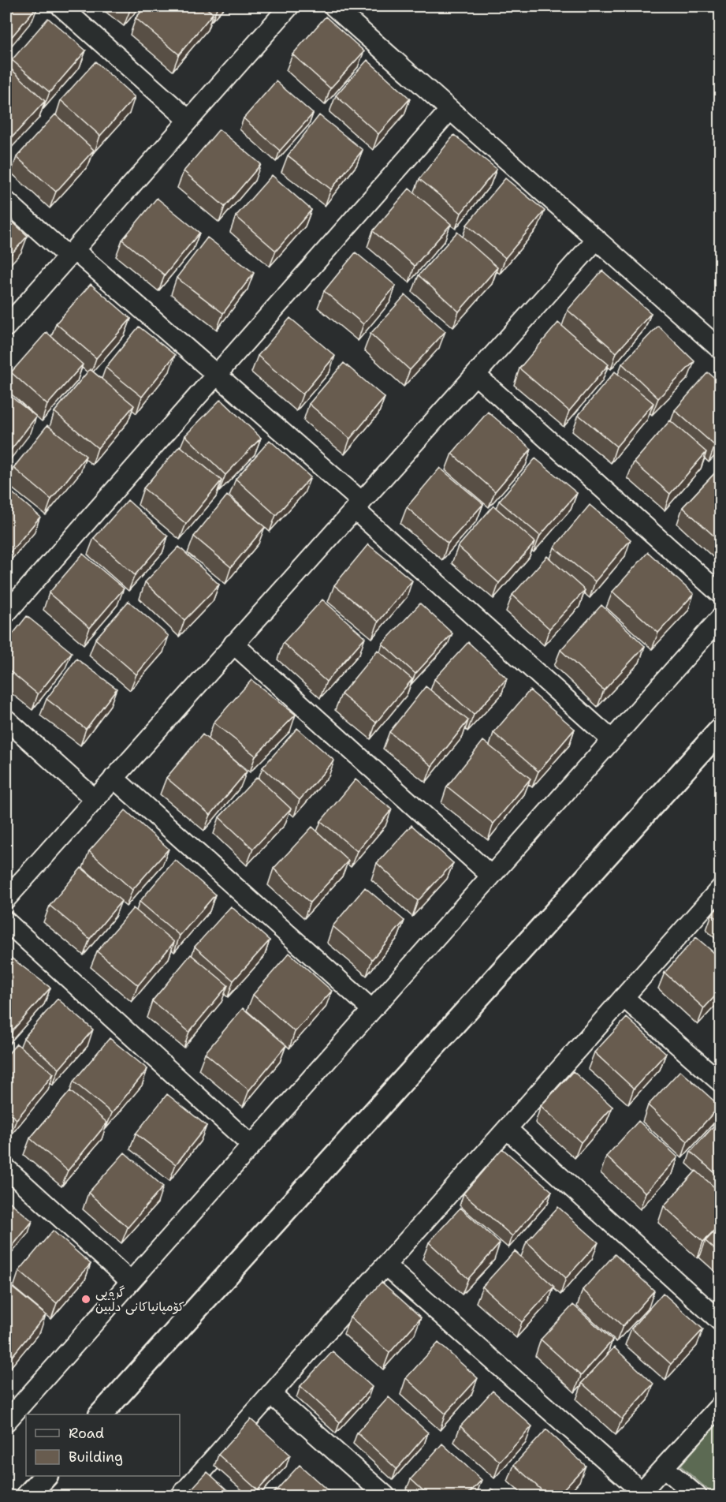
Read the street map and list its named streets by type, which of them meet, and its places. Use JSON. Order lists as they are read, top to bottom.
{
  "places": ["گروپی کۆمپانیاکانی دڵبین"],
  "legend": ["Road", "Building"]
}
